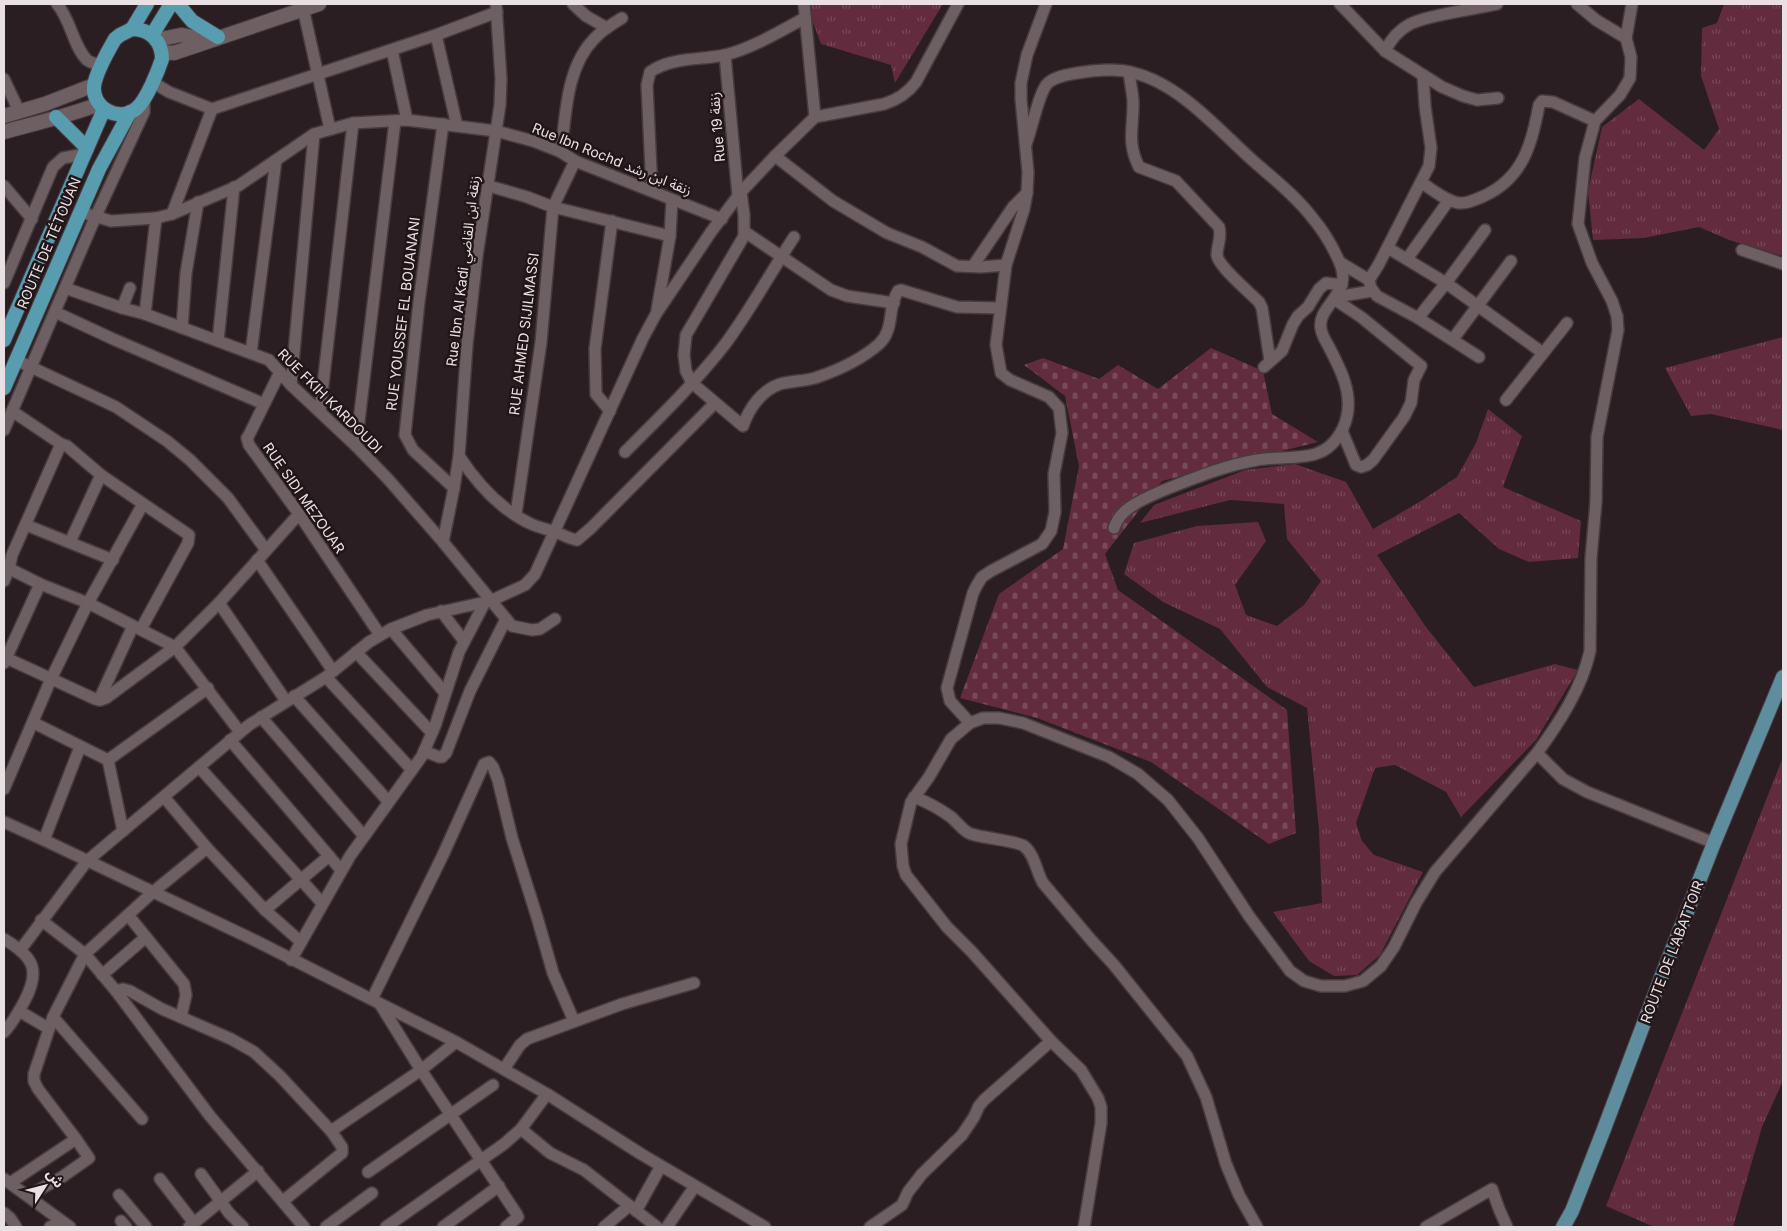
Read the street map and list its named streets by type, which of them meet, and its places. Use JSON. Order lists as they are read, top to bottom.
{
  "streets": {
    "highway": ["ROUTE DE TÉTOUAN"],
    "main road": ["ROUTE DE L’ABATTOIR"],
    "street": [
      "Rue 19 زنقة",
      "Rue Ibn Rochd زنقة ابن رشد",
      "Rue Ibn Al Kadi زنقة ابن القاضي",
      "RUE YOUSSEF EL BOUANANI",
      "RUE AHMED SIJILMASSI",
      "RUE FKIH KARDOUDI",
      "RUE SIDI MEZOUAR"
    ]
  },
  "crossings": [
    ["Rue Ibn Rochd زنقة ابن رشد", "ROUTE DE TÉTOUAN"],
    ["Rue Ibn Rochd زنقة ابن رشد", "Rue Ibn Al Kadi زنقة ابن القاضي"],
    ["Rue Ibn Rochd زنقة ابن رشد", "RUE YOUSSEF EL BOUANANI"],
    ["Rue Ibn Rochd زنقة ابن رشد", "RUE AHMED SIJILMASSI"],
    ["Rue Ibn Al Kadi زنقة ابن القاضي", "RUE YOUSSEF EL BOUANANI"],
    ["Rue Ibn Al Kadi زنقة ابن القاضي", "RUE FKIH KARDOUDI"],
    ["RUE FKIH KARDOUDI", "RUE SIDI MEZOUAR"]
  ],
  "north": "top right"
}
